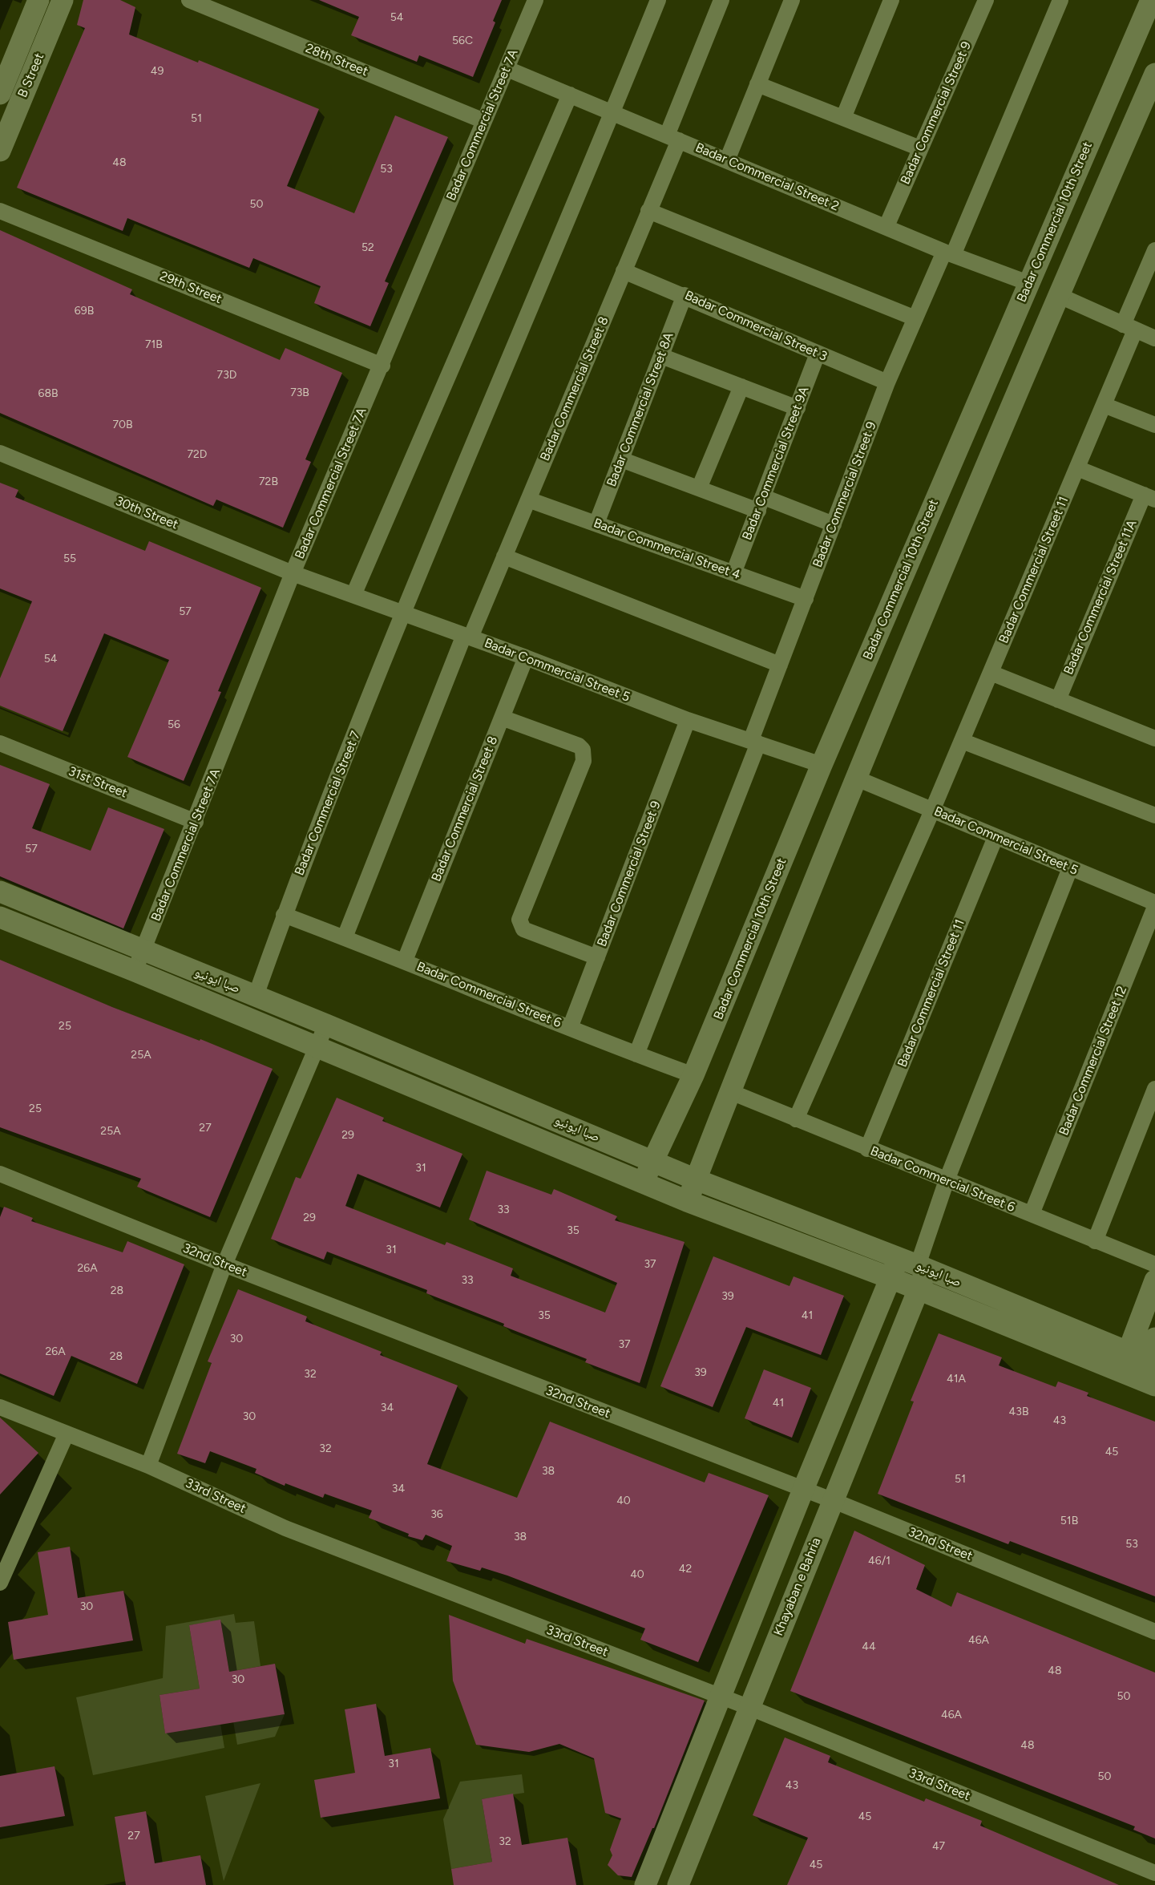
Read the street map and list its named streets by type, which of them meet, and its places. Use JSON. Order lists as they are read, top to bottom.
{
  "streets": {
    "main road": [
      "B Street",
      "Badar Commercial 10th Street",
      "صبا ایونیو",
      "Khayaban e Bahria"
    ],
    "street": [
      "28th Street",
      "Badar Commercial Street 9",
      "Badar Commercial Street 7A",
      "Badar Commercial Street 2",
      "29th Street",
      "Badar Commercial Street 3",
      "Badar Commercial Street 8",
      "Badar Commercial Street 8A",
      "Badar Commercial Street 9A",
      "30th Street",
      "Badar Commercial Street 4",
      "Badar Commercial Street 11",
      "Badar Commercial Street 11A",
      "Badar Commercial Street 5",
      "31st Street",
      "Badar Commercial Street 7",
      "Badar Commercial Street 6",
      "Badar Commercial Street 12",
      "32nd Street",
      "33rd Street"
    ]
  },
  "crossings": [
    ["28th Street", "Badar Commercial Street 7A"],
    ["Badar Commercial Street 9", "Badar Commercial Street 2"],
    ["Badar Commercial Street 9", "Badar Commercial Street 3"],
    ["Badar Commercial Street 9", "Badar Commercial Street 4"],
    ["Badar Commercial Street 9", "Badar Commercial Street 5"],
    ["Badar Commercial Street 9", "Badar Commercial Street 6"],
    ["Badar Commercial Street 7A", "Badar Commercial Street 2"],
    ["Badar Commercial Street 7A", "29th Street"],
    ["Badar Commercial Street 7A", "30th Street"],
    ["Badar Commercial Street 7A", "Badar Commercial Street 5"],
    ["Badar Commercial Street 7A", "31st Street"],
    ["Badar Commercial Street 7A", "صبا ایونیو"],
    ["Badar Commercial Street 2", "Badar Commercial 10th Street"],
    ["Badar Commercial Street 2", "Badar Commercial Street 8"],
    ["Badar Commercial Street 2", "Badar Commercial Street 7"],
    ["Badar Commercial 10th Street", "Badar Commercial Street 5"],
    ["Badar Commercial 10th Street", "صبا ایونیو"],
    ["Badar Commercial 10th Street", "Badar Commercial Street 6"],
    ["Badar Commercial Street 3", "Badar Commercial Street 8"],
    ["Badar Commercial Street 3", "Badar Commercial Street 8A"],
    ["Badar Commercial Street 3", "Badar Commercial Street 9A"],
    ["Badar Commercial Street 8", "Badar Commercial Street 4"],
    ["Badar Commercial Street 8", "Badar Commercial Street 5"],
    ["Badar Commercial Street 8", "Badar Commercial Street 6"],
    ["Badar Commercial Street 8A", "Badar Commercial Street 4"],
    ["Badar Commercial Street 9A", "Badar Commercial Street 4"],
    ["30th Street", "Badar Commercial Street 5"],
    ["Badar Commercial Street 11", "Badar Commercial Street 5"],
    ["Badar Commercial Street 11", "Badar Commercial Street 6"],
    ["Badar Commercial Street 5", "Badar Commercial Street 7"],
    ["Badar Commercial Street 5", "Badar Commercial Street 12"],
    ["Badar Commercial Street 7", "صبا ایونیو"],
    ["Badar Commercial Street 7", "Badar Commercial Street 6"],
    ["صبا ایونیو", "Khayaban e Bahria"],
    ["Badar Commercial Street 6", "Badar Commercial Street 12"],
    ["32nd Street", "Khayaban e Bahria"],
    ["33rd Street", "Khayaban e Bahria"]
  ],
  "house_numbers": [
    "54",
    "56C",
    "49",
    "51",
    "48",
    "53",
    "50",
    "52",
    "69B",
    "71B",
    "73D",
    "73B",
    "68B",
    "70B",
    "72D",
    "72B",
    "55",
    "57",
    "54",
    "56",
    "57",
    "25",
    "25A",
    "25",
    "27",
    "25A",
    "29",
    "31",
    "33",
    "29",
    "35",
    "31",
    "37",
    "26A",
    "33",
    "28",
    "39",
    "35",
    "41",
    "30",
    "37",
    "26A",
    "28",
    "39",
    "32",
    "41A",
    "41",
    "34",
    "43B",
    "30",
    "43",
    "32",
    "45",
    "38",
    "51",
    "34",
    "40",
    "36",
    "51B",
    "38",
    "53",
    "46/1",
    "42",
    "40",
    "30",
    "46A",
    "44",
    "48",
    "30",
    "50",
    "46A",
    "48",
    "31",
    "50",
    "43",
    "45",
    "27",
    "32",
    "47",
    "45"
  ]
}
